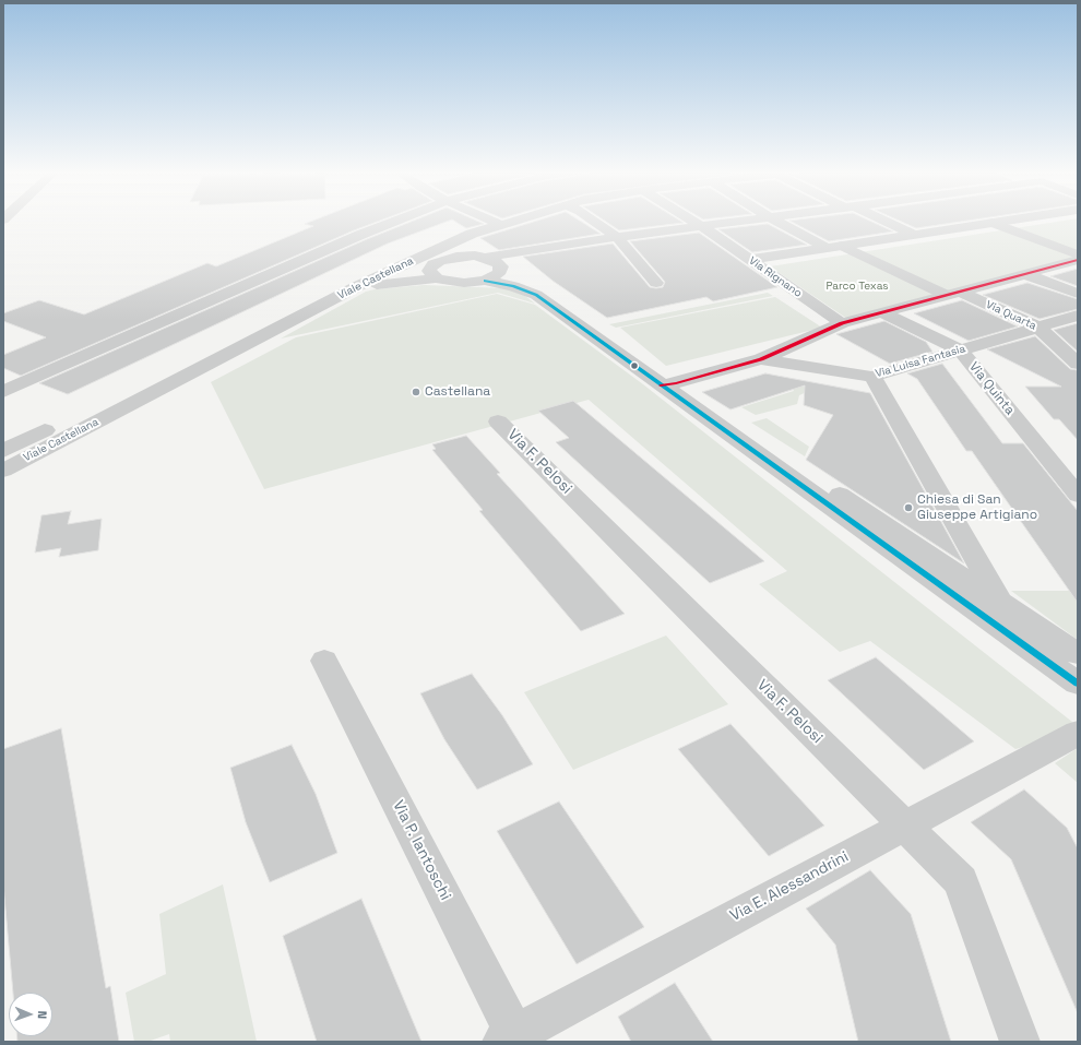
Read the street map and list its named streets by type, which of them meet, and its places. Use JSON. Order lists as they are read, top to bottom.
{
  "streets": {
    "street": [
      "Via Rignano",
      "Viale Castellana",
      "Via Quarta",
      "Via Luisa Fantasia",
      "Via Quinta",
      "Via F. Pelosi",
      "Via P. Iantoschi",
      "Via E. Alessandrini"
    ]
  },
  "crossings": [
    ["Via Quarta", "Via Luisa Fantasia"],
    ["Via Luisa Fantasia", "Via Quinta"],
    ["Via F. Pelosi", "Via E. Alessandrini"],
    ["Via P. Iantoschi", "Via E. Alessandrini"]
  ],
  "parks": ["Parco Texas"],
  "places": ["Castellana", "Chiesa di San Giuseppe Artigiano"],
  "north": "right"
}
